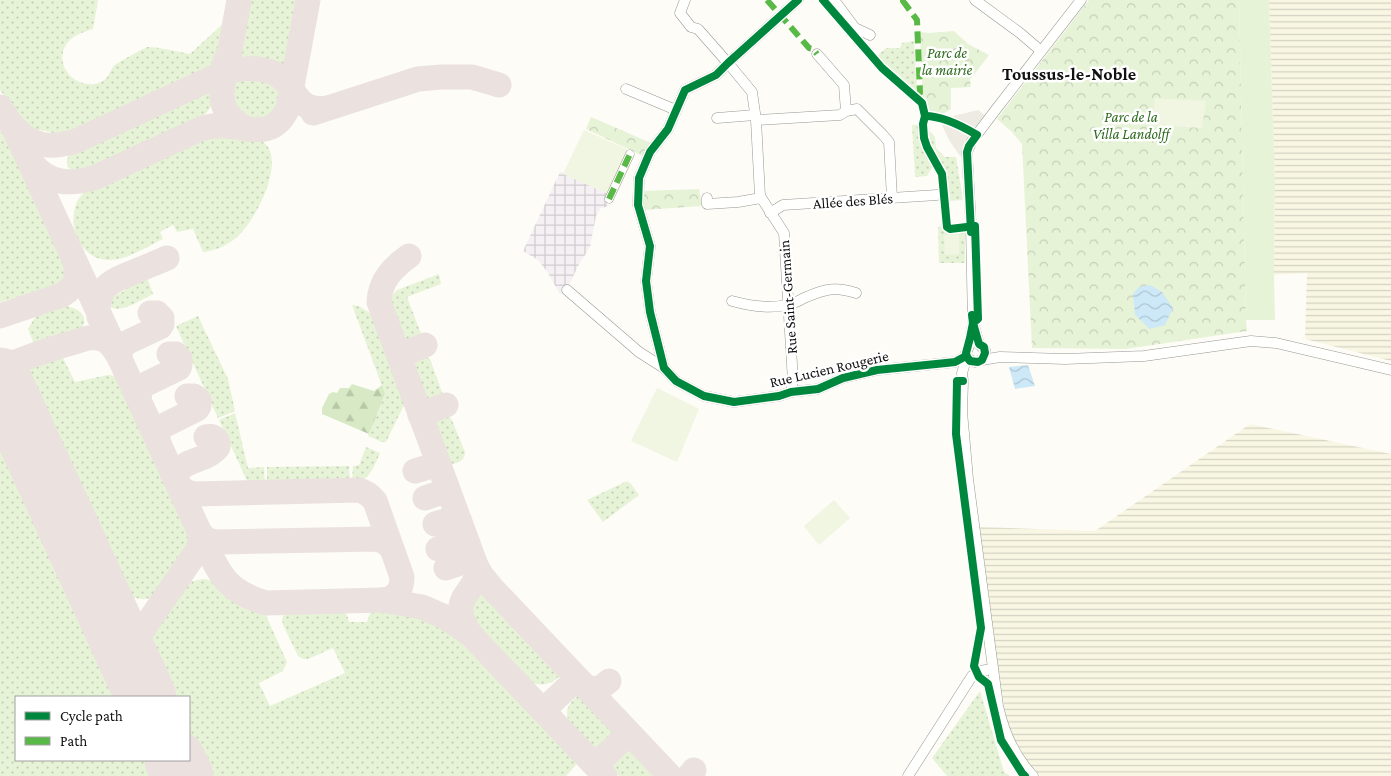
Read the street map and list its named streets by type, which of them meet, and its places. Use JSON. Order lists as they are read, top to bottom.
{
  "streets": {
    "street": ["Allée des Blés", "Rue Saint-Germain", "Rue Lucien Rougerie"]
  },
  "crossings": [
    ["Allée des Blés", "Rue Saint-Germain"],
    ["Rue Saint-Germain", "Rue Lucien Rougerie"]
  ],
  "districts": ["Toussus-le-Noble"],
  "parks": ["Parc de la mairie", "Parc de la Villa Landolff"],
  "legend": ["Cycle path", "Path"]
}
